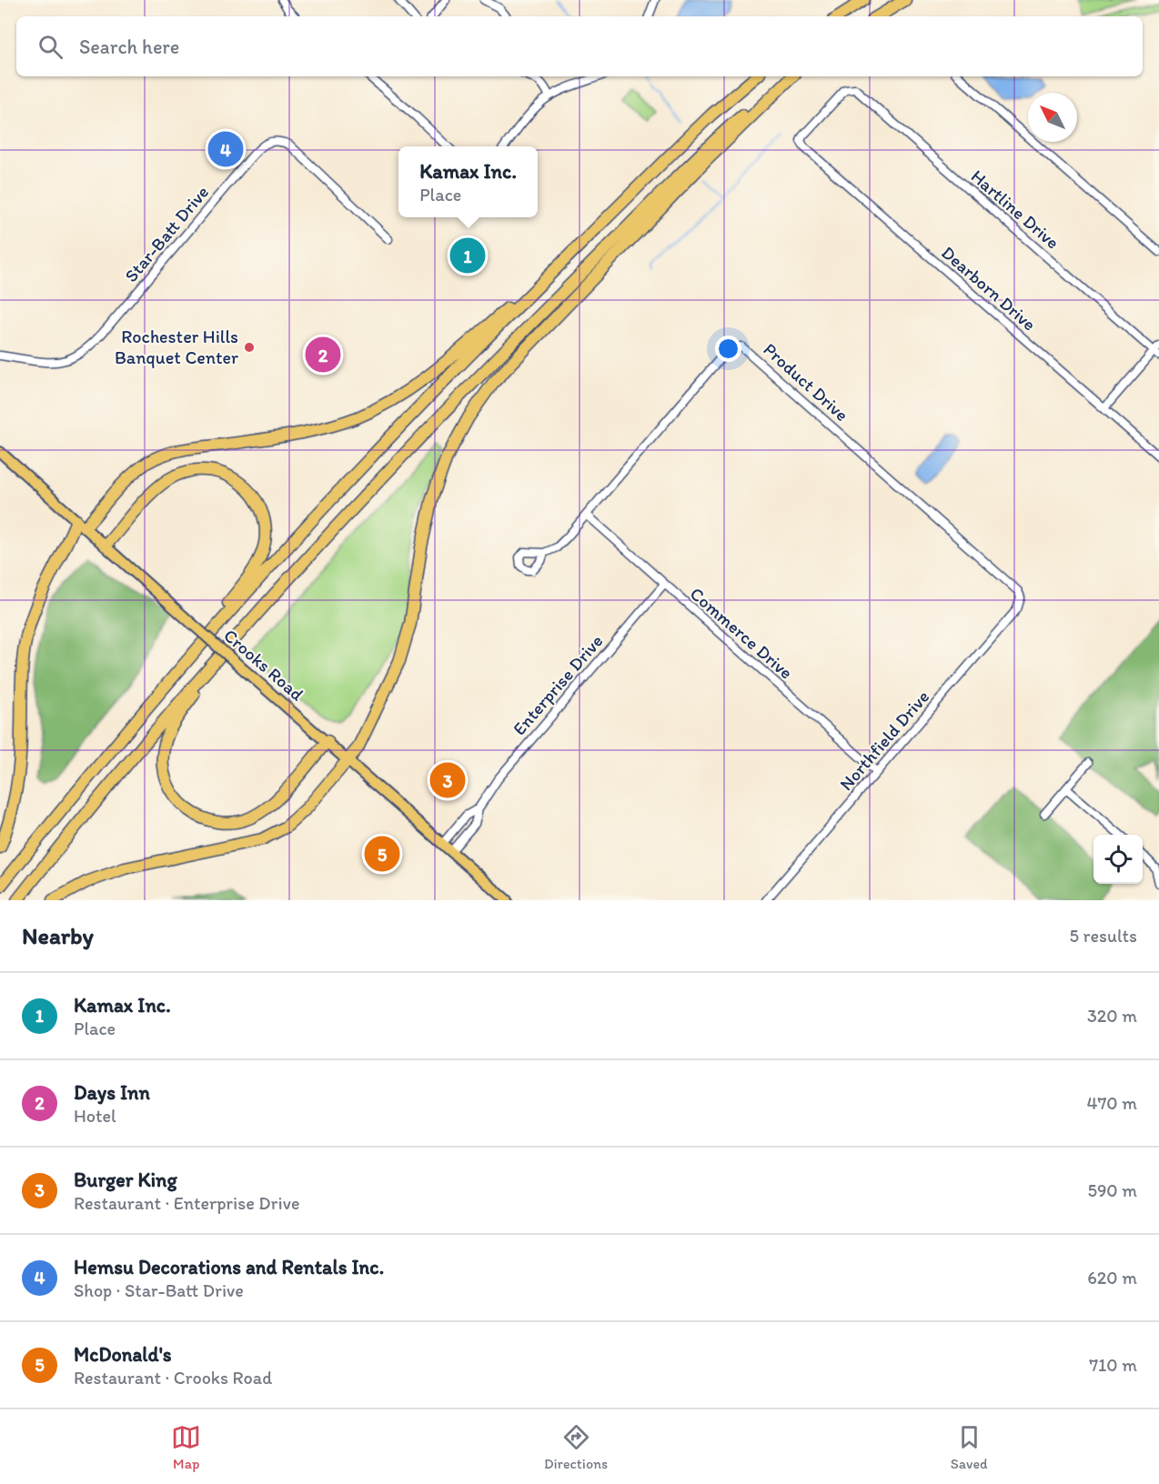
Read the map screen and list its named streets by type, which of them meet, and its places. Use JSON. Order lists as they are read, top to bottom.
{
  "streets": {
    "main road": ["Crooks Road"],
    "street": [
      "Hartline Drive",
      "Star-Batt Drive",
      "Dearborn Drive",
      "Product Drive",
      "Commerce Drive",
      "Enterprise Drive",
      "Northfield Drive"
    ]
  },
  "crossings": [
    ["Hartline Drive", "Dearborn Drive"],
    ["Product Drive", "Commerce Drive"],
    ["Product Drive", "Northfield Drive"],
    ["Commerce Drive", "Enterprise Drive"],
    ["Commerce Drive", "Northfield Drive"],
    ["Crooks Road", "Enterprise Drive"]
  ],
  "places": ["Rochester Hills Banquet Center"],
  "north": "top left",
  "page": {
    "search": "Search here",
    "pins": [
      "4",
      "1",
      "2",
      "3",
      "5"
    ],
    "popup": ["Kamax Inc.", "Place"],
    "heading": ["Nearby", "5 results"],
    "list": [
      {
        "mark": "1",
        "name": "Kamax Inc.",
        "note": "Place",
        "value": "320 m"
      },
      {
        "mark": "2",
        "name": "Days Inn",
        "note": "Hotel",
        "value": "470 m"
      },
      {
        "mark": "3",
        "name": "Burger King",
        "note": "Restaurant · Enterprise Drive",
        "value": "590 m"
      },
      {
        "mark": "4",
        "name": "Hemsu Decorations and Rentals Inc.",
        "note": "Shop · Star-Batt Drive",
        "value": "620 m"
      },
      {
        "mark": "5",
        "name": "McDonald's",
        "note": "Restaurant · Crooks Road",
        "value": "710 m"
      }
    ],
    "nav": ["Map", "Directions", "Saved"]
  }
}
